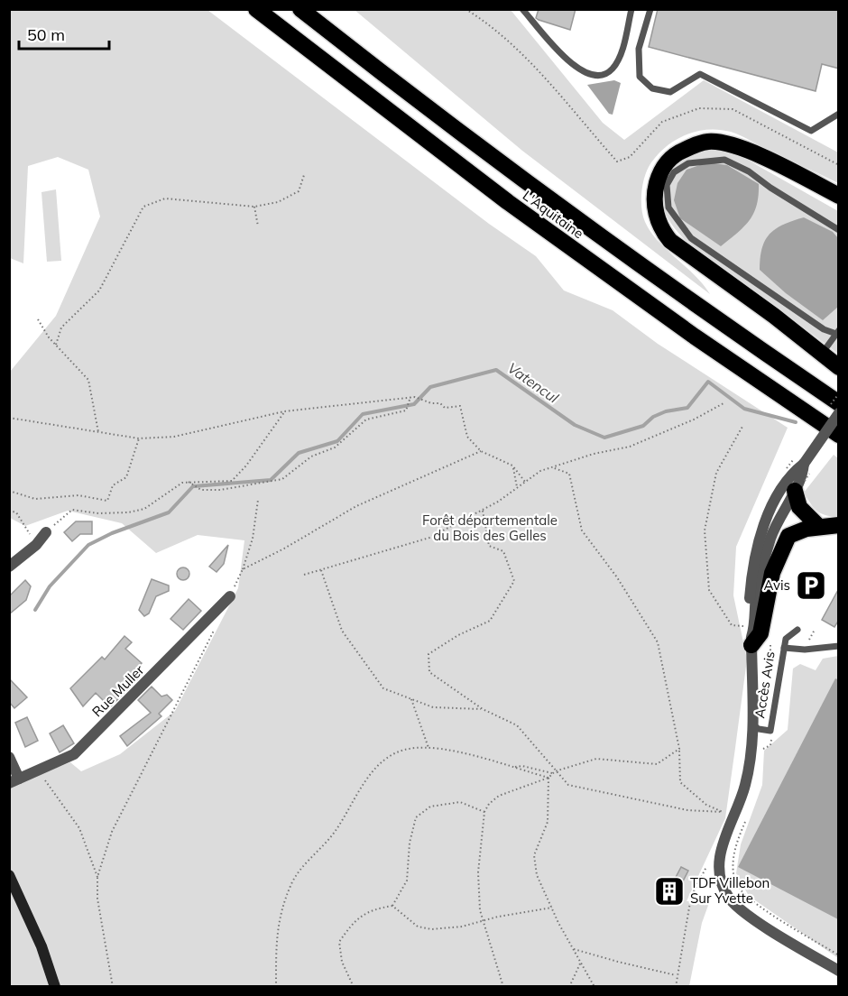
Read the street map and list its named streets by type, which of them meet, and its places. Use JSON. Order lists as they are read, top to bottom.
{
  "streets": {
    "highway": ["L'Aquitaine"],
    "street": ["Rue Muller"],
    "lane": ["Accès Avis"]
  },
  "water": ["Vatencul"],
  "parks": ["Forêt départementale du Bois des Gelles"],
  "places": {
    "parking": ["Avis"],
    "building": ["TDF Villebon Sur Yvette"]
  },
  "scale_bar": "50 m"
}
